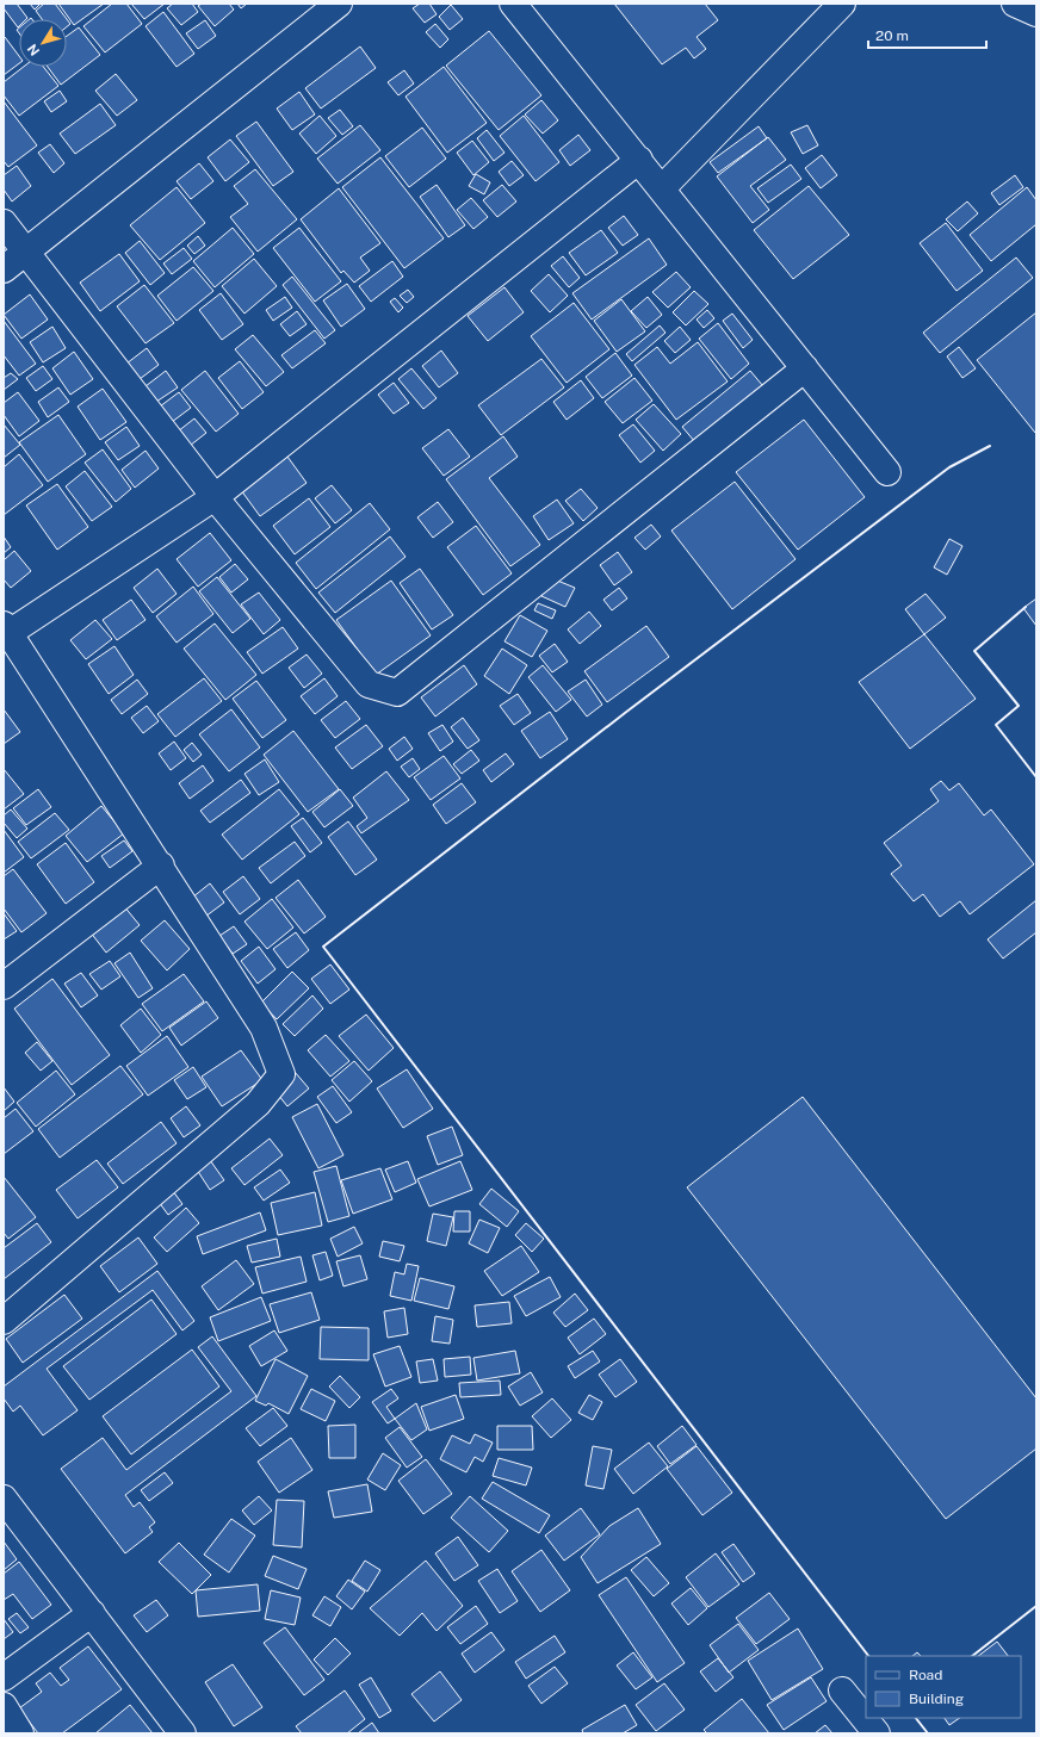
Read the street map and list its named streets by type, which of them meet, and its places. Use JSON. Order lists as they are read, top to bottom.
{
  "legend": ["Road", "Building"],
  "scale_bar": "20 m",
  "north": "bottom left"
}
